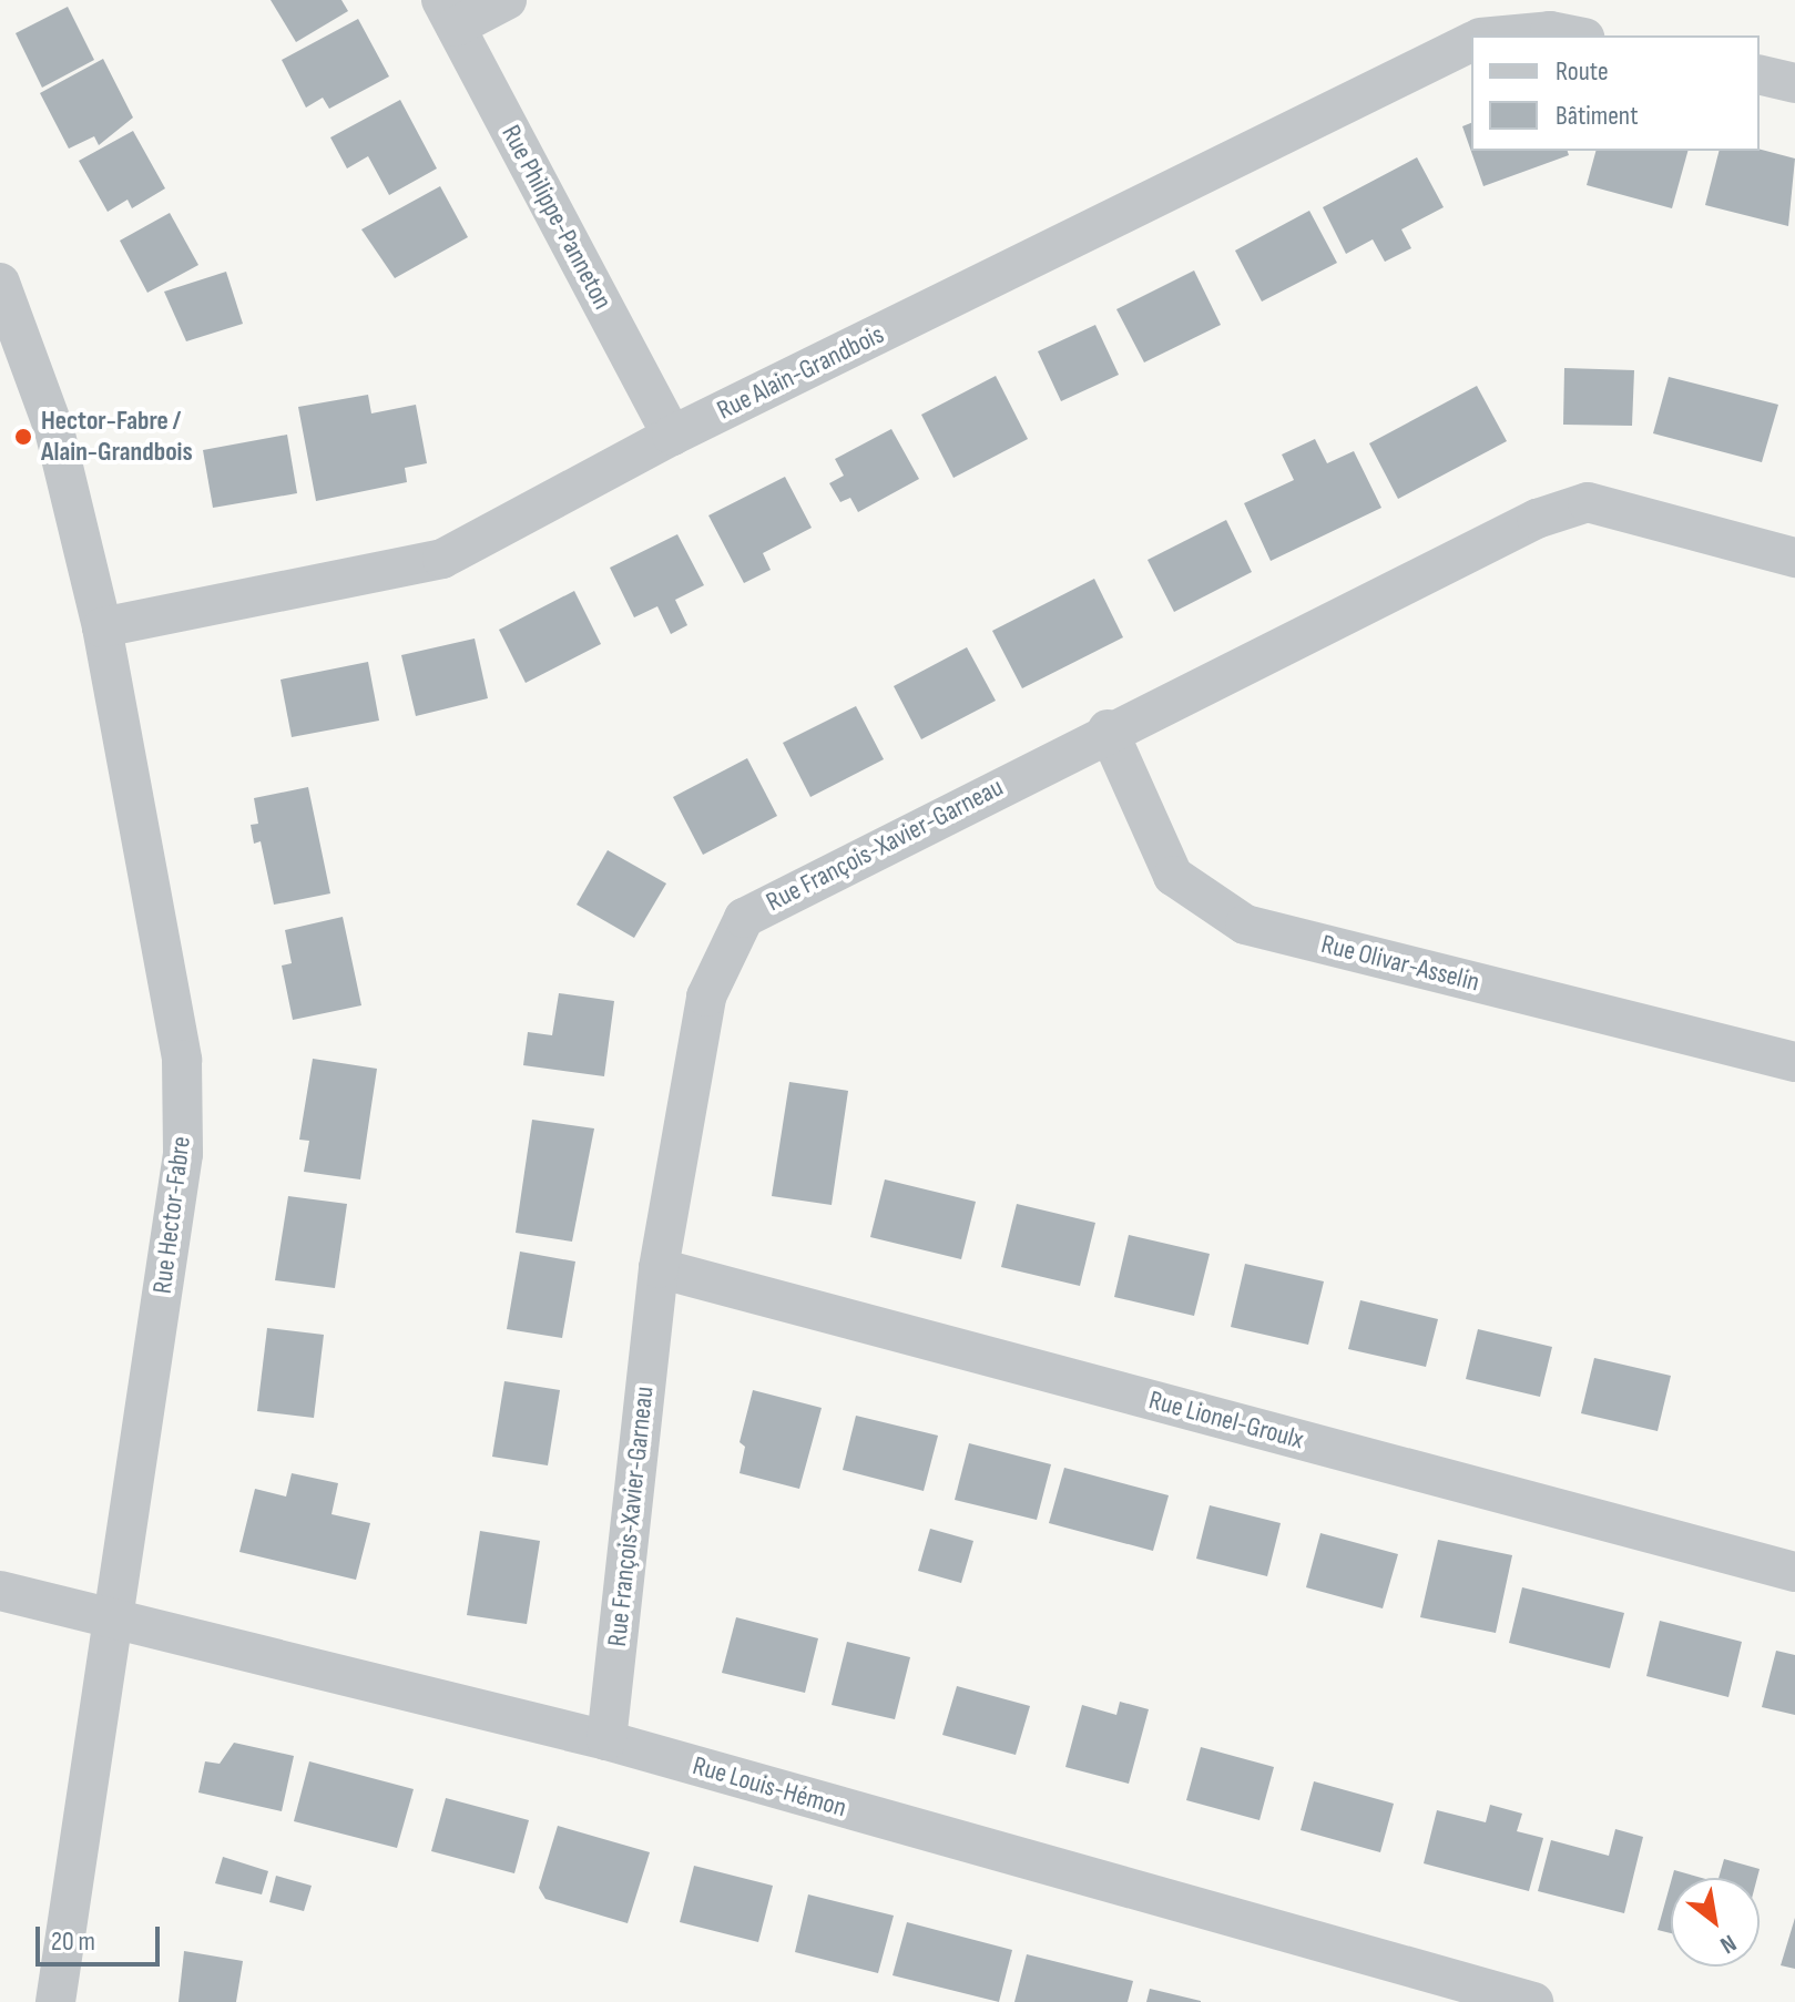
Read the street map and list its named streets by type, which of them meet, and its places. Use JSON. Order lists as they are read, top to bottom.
{
  "streets": {
    "street": [
      "Rue Philippe-Panneton",
      "Rue Alain-Grandbois",
      "Rue François-Xavier-Garneau",
      "Rue Olivar-Asselin",
      "Rue Hector-Fabre",
      "Rue Lionel-Groulx",
      "Rue Louis-Hémon"
    ]
  },
  "crossings": [
    ["Rue Philippe-Panneton", "Rue Alain-Grandbois"],
    ["Rue Alain-Grandbois", "Rue Hector-Fabre"],
    ["Rue François-Xavier-Garneau", "Rue Olivar-Asselin"],
    ["Rue François-Xavier-Garneau", "Rue Lionel-Groulx"],
    ["Rue François-Xavier-Garneau", "Rue Louis-Hémon"],
    ["Rue Hector-Fabre", "Rue Louis-Hémon"]
  ],
  "places": ["Hector-Fabre / Alain-Grandbois"],
  "legend": ["Route", "Bâtiment"],
  "scale_bar": "20 m",
  "north": "bottom right"
}
